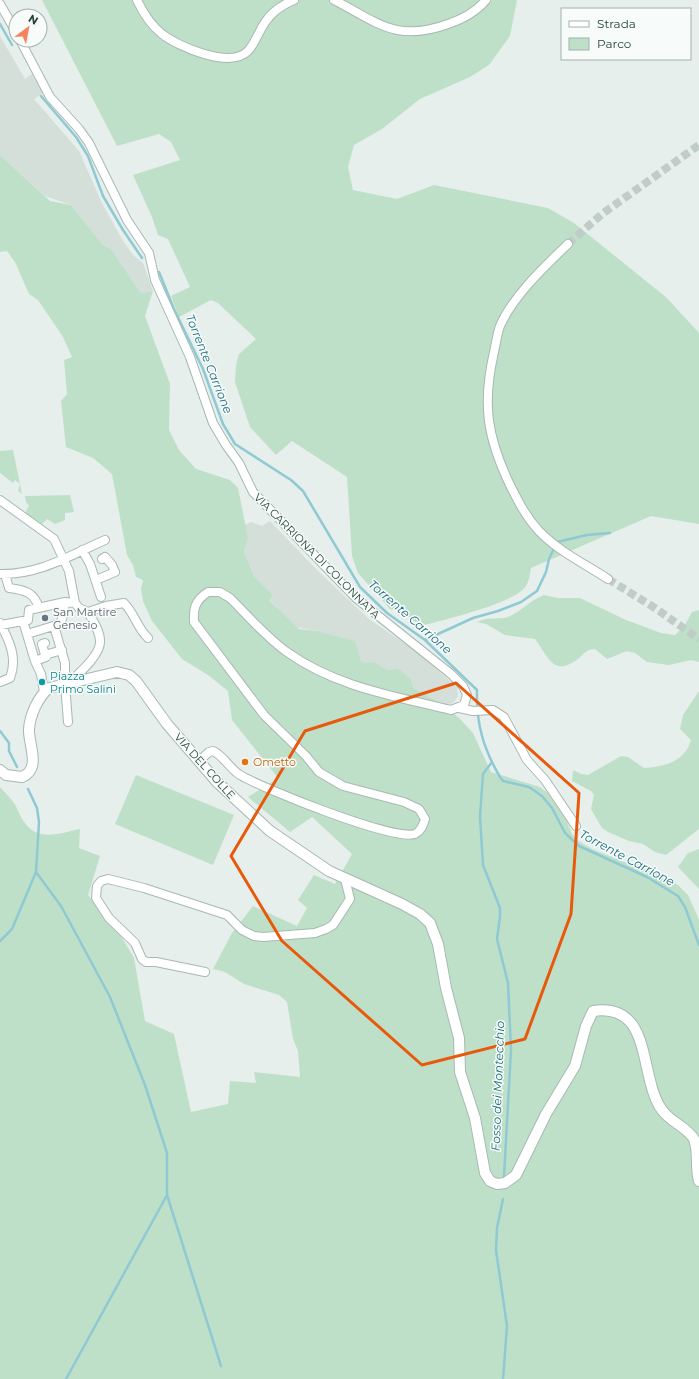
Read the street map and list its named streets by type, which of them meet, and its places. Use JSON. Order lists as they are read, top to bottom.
{
  "streets": {
    "street": ["VIA CARRIONA DI COLONNATA", "VIA DEL COLLE"]
  },
  "water": ["Torrente Carrione", "Fosso dei Montecchio"],
  "places": ["San Martire Genesio", "Piazza Primo Salini", "Ometto"],
  "legend": ["Strada", "Parco"],
  "north": "top right"
}
